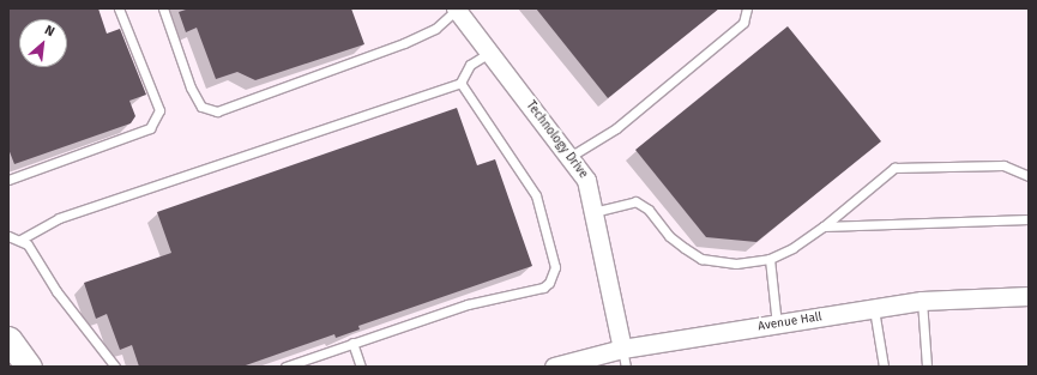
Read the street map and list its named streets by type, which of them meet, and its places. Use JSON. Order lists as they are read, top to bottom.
{
  "streets": {
    "street": ["Technology Drive", "Avenue Hall"]
  },
  "crossings": [
    ["Technology Drive", "Avenue Hall"]
  ],
  "north": "top right"
}
